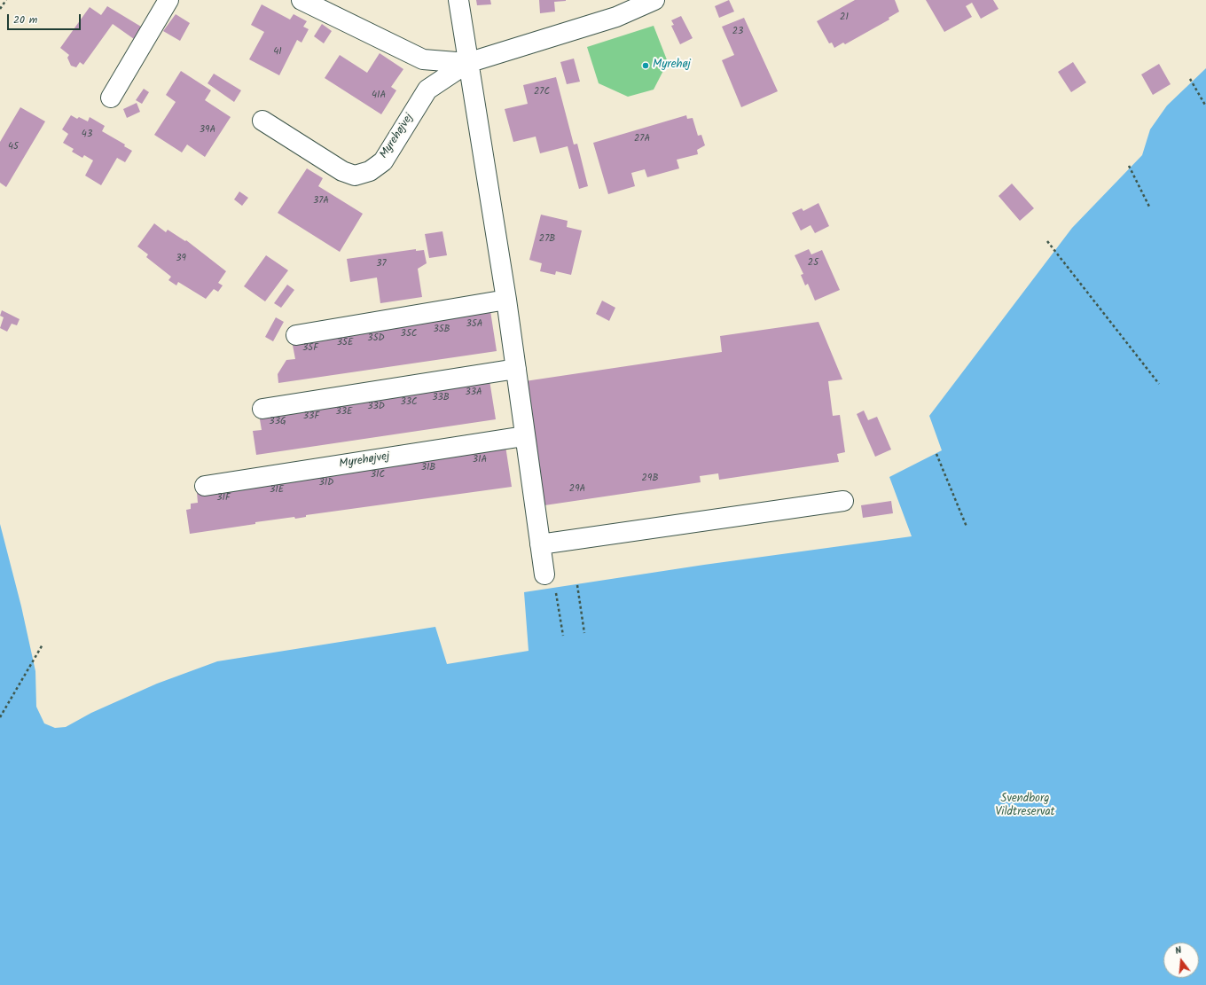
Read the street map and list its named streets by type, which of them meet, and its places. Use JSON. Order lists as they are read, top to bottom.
{
  "streets": {
    "street": ["Myrehøjvej"]
  },
  "parks": ["Svendborg Vildtreservat"],
  "places": ["Myrehøj"],
  "house_numbers": [
    "21",
    "23",
    "41",
    "27C",
    "41A",
    "39A",
    "43",
    "27A",
    "45",
    "37A",
    "27B",
    "39",
    "25",
    "37",
    "35A",
    "35B",
    "35C",
    "35D",
    "35E",
    "35F",
    "33A",
    "33B",
    "33C",
    "33D",
    "33E",
    "33F",
    "33G",
    "31A",
    "31B",
    "31C",
    "29B",
    "31D",
    "29A",
    "31E",
    "31F"
  ],
  "scale_bar": "20 m",
  "north": "top"
}
